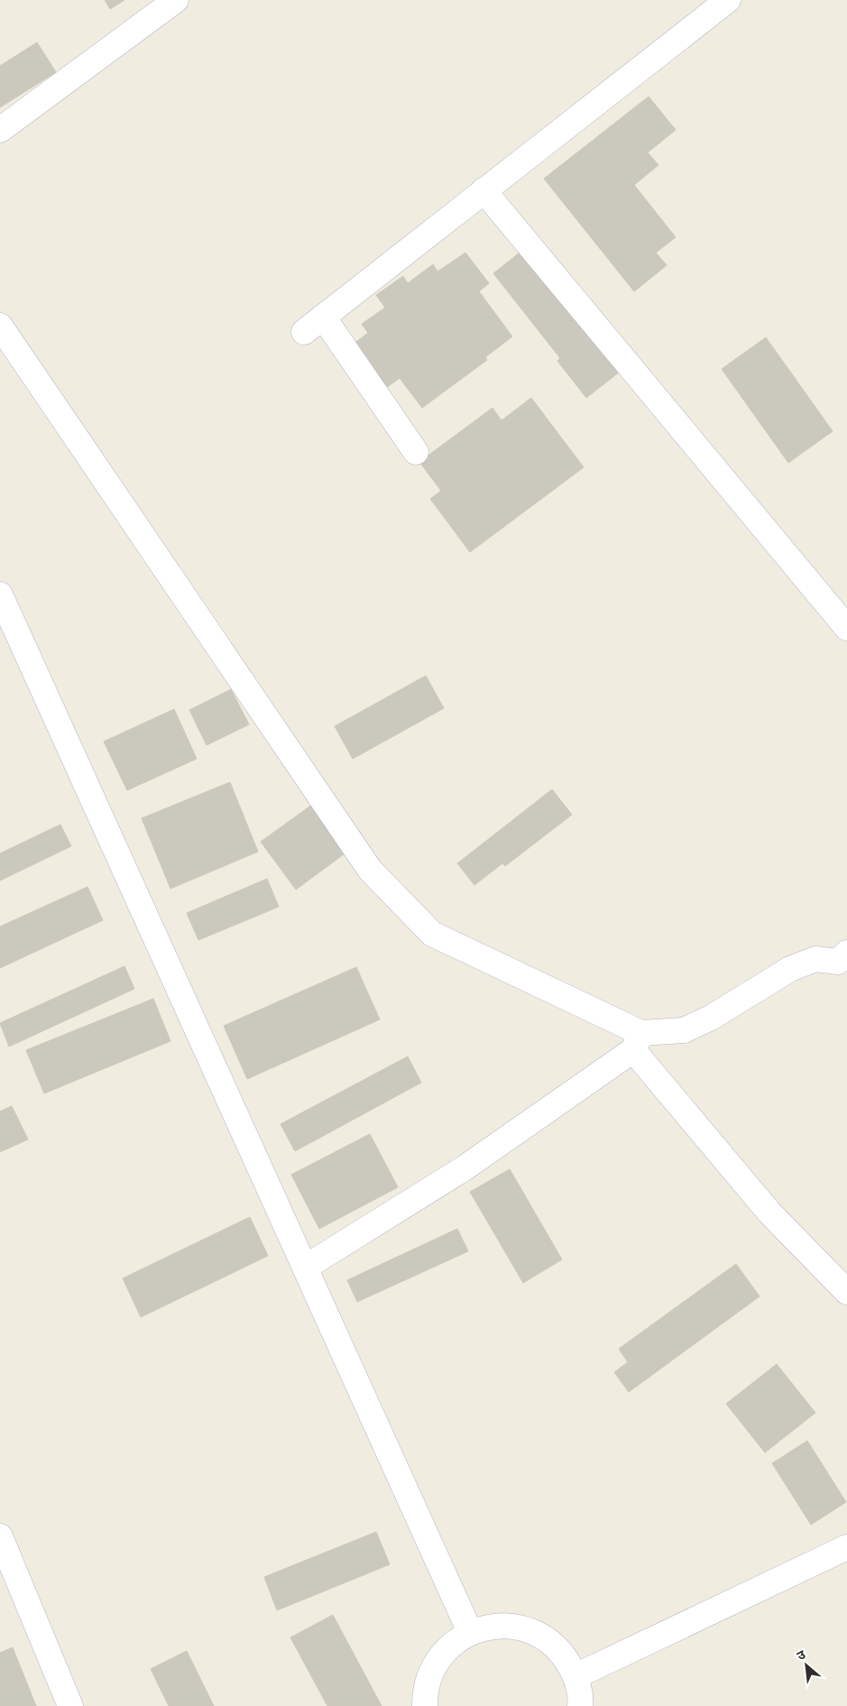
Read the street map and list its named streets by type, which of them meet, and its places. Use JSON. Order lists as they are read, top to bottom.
{
  "north": "top left"
}
